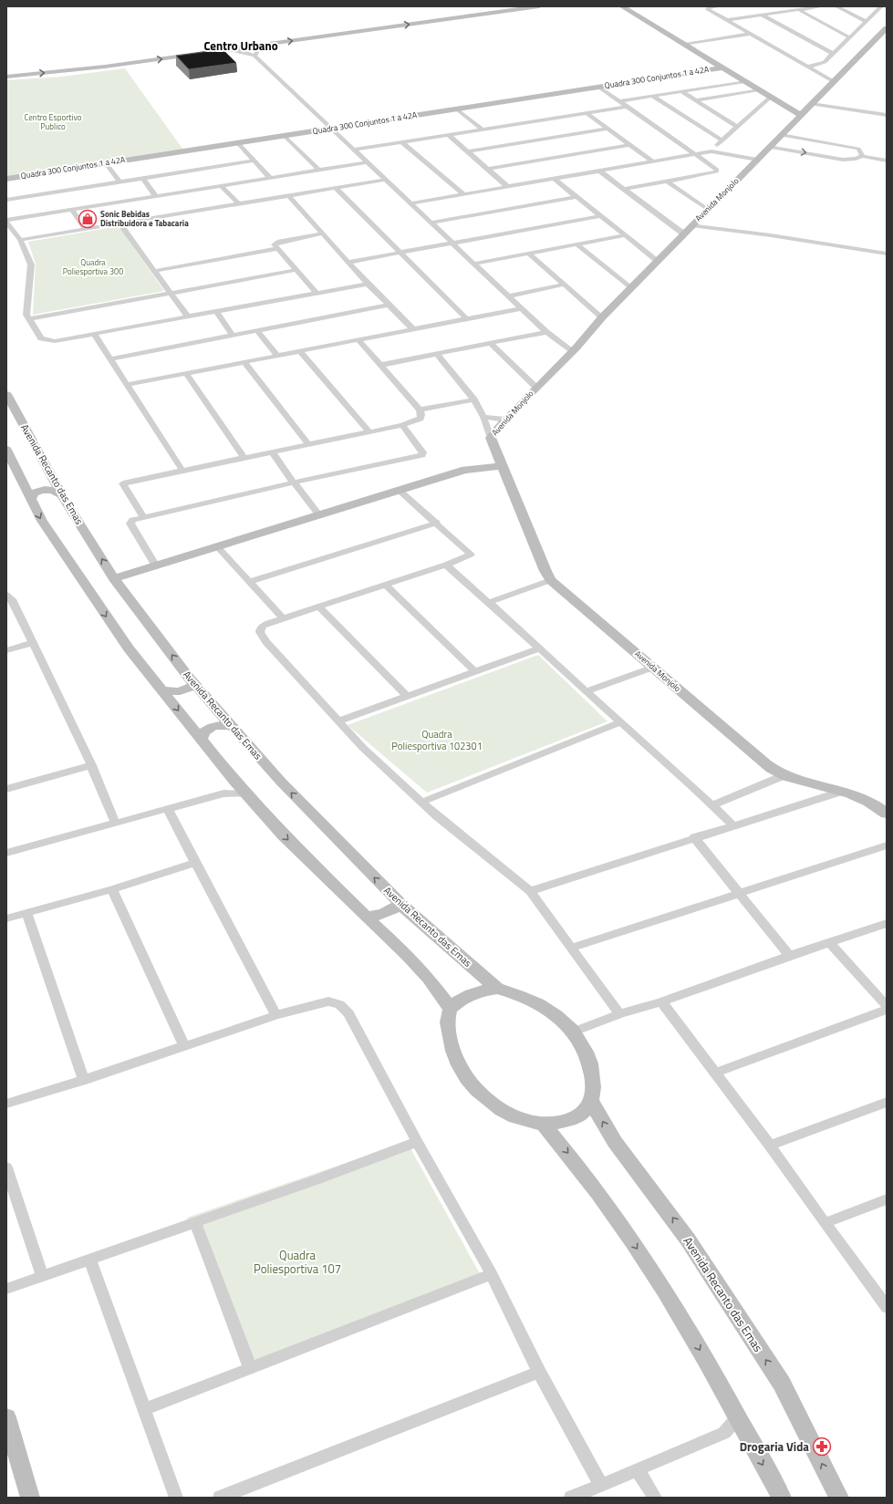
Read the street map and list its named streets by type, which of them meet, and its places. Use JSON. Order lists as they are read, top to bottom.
{
  "streets": {
    "main road": ["Quadra 300 Conjuntos 1 a 42A", "Avenida Monjolo", "Avenida Recanto das Emas"]
  },
  "districts": ["Centro Urbano"],
  "parks": [
    "Centro Esportivo Publico",
    "Quadra Poliesportiva 300",
    "Quadra Poliesportiva 102301",
    "Quadra Poliesportiva 107"
  ],
  "places": {
    "shop": ["Sonic Bebidas Distribuidora e Tabacaria"],
    "pharmacy": ["Drogaria Vida"]
  }
}
